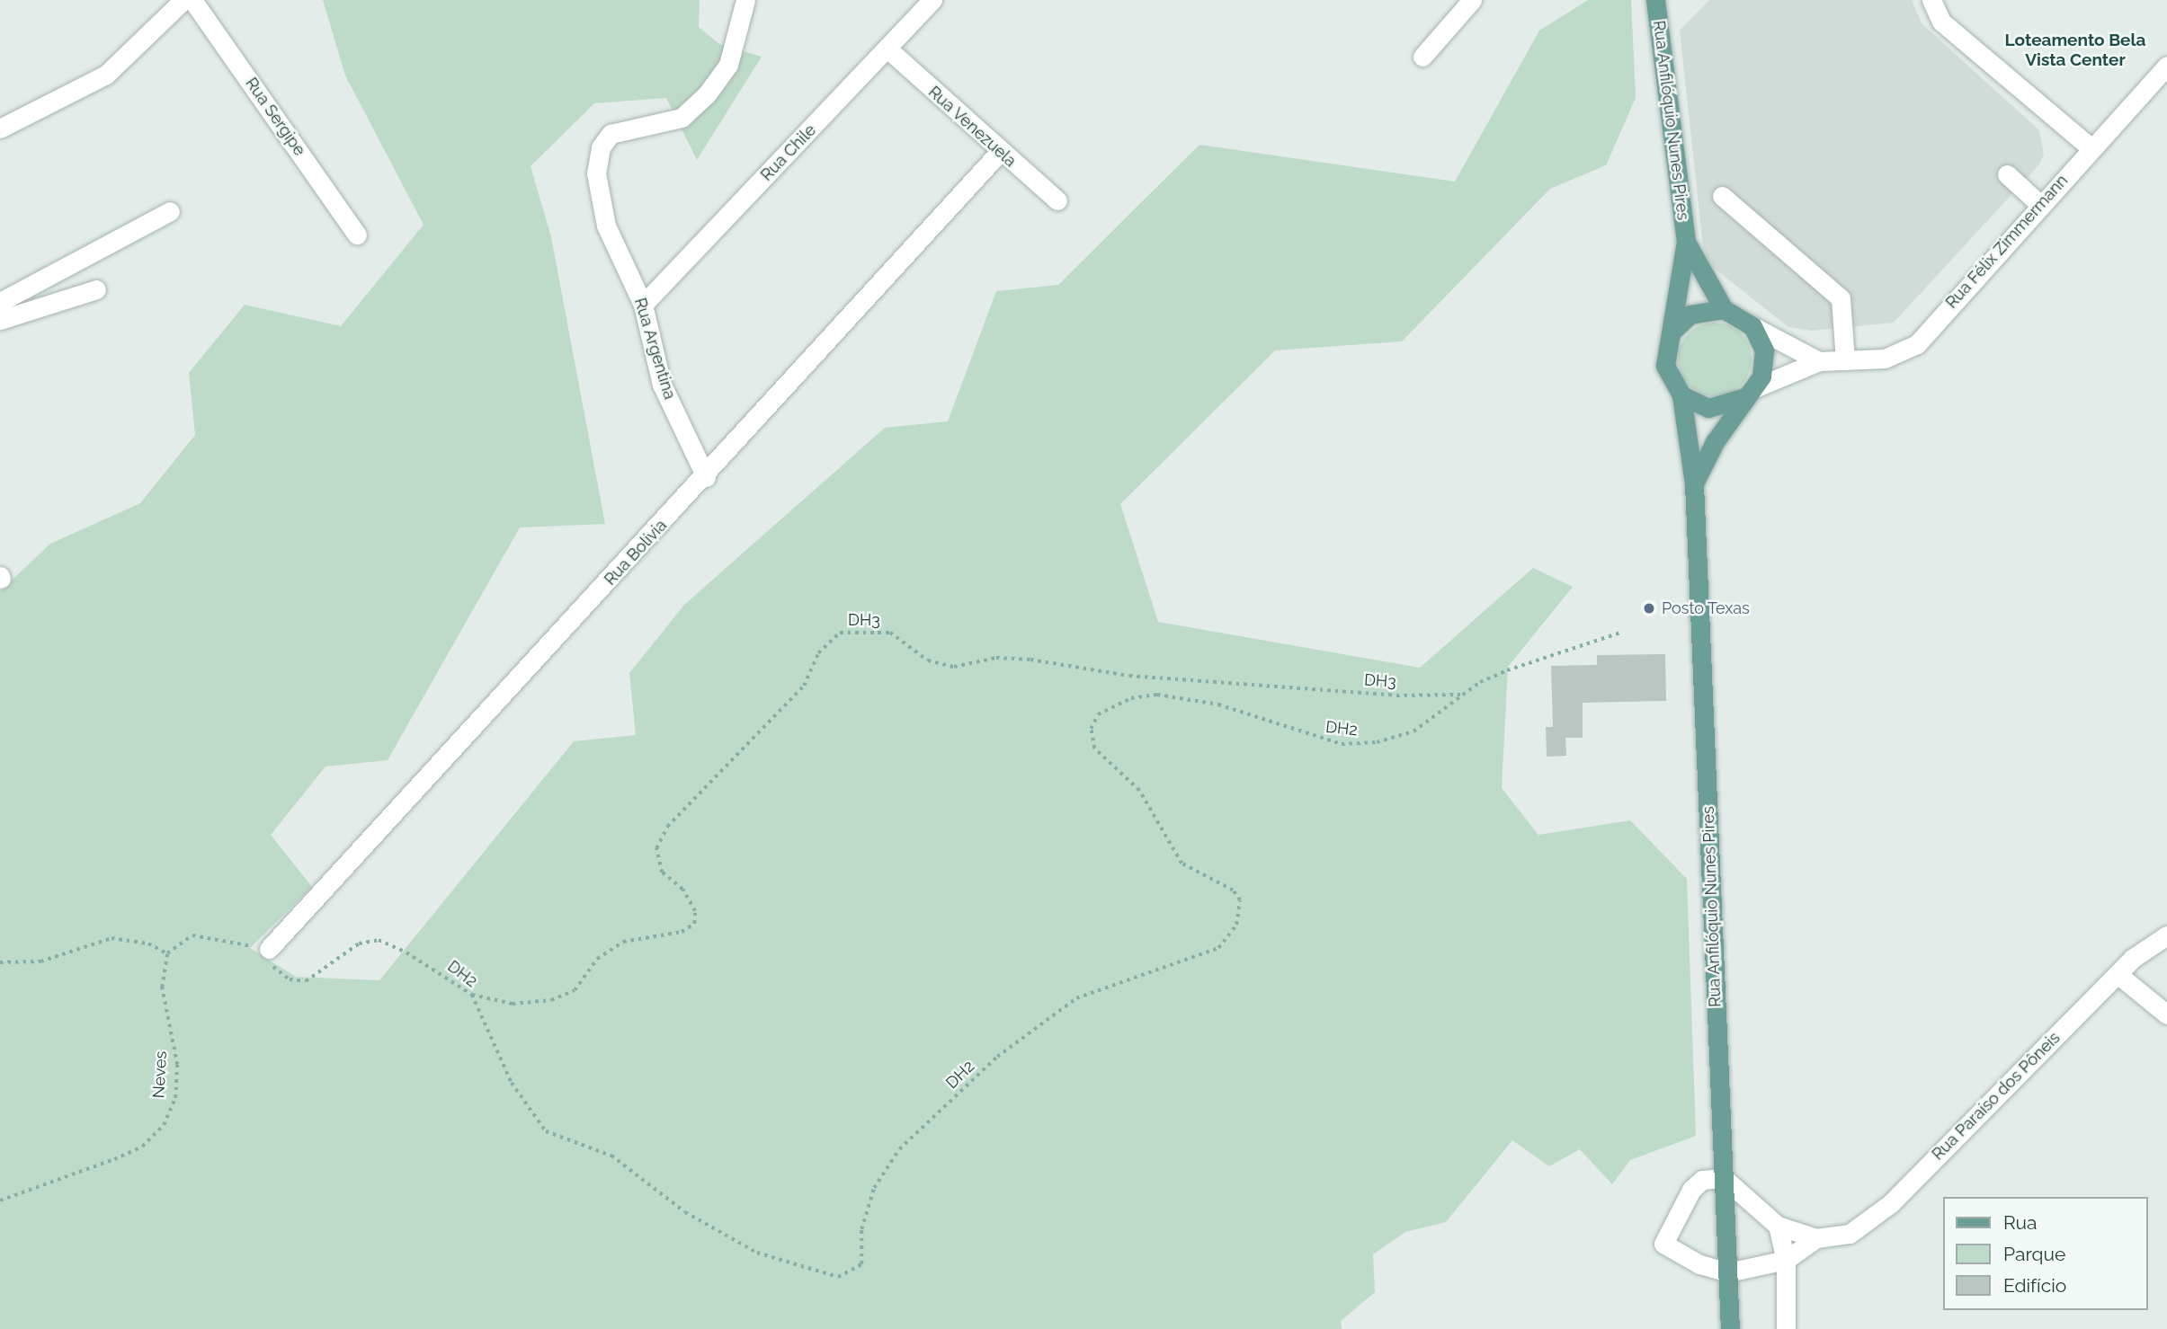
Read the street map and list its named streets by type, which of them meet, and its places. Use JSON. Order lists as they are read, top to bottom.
{
  "streets": {
    "main road": ["Rua Anfilóquio Nunes Pires"],
    "street": [
      "Rua Sergipe",
      "Rua Venezuela",
      "Rua Chile",
      "Rua Félix Zimmermann",
      "Rua Argentina",
      "Rua Bolívia",
      "Rua Paraíso dos Pôneis"
    ],
    "path": ["DH3", "DH2", "Neves"]
  },
  "crossings": [
    ["Rua Anfilóquio Nunes Pires", "Rua Félix Zimmermann"],
    ["Rua Anfilóquio Nunes Pires", "Rua Paraíso dos Pôneis"],
    ["Rua Venezuela", "Rua Chile"],
    ["Rua Venezuela", "Rua Bolívia"],
    ["Rua Chile", "Rua Argentina"],
    ["Rua Argentina", "Rua Bolívia"],
    ["Rua Bolívia", "DH2"],
    ["DH3", "DH2"]
  ],
  "districts": ["Loteamento Bela Vista Center"],
  "places": ["Posto Texas"],
  "legend": ["Rua", "Parque", "Edifício"]
}
